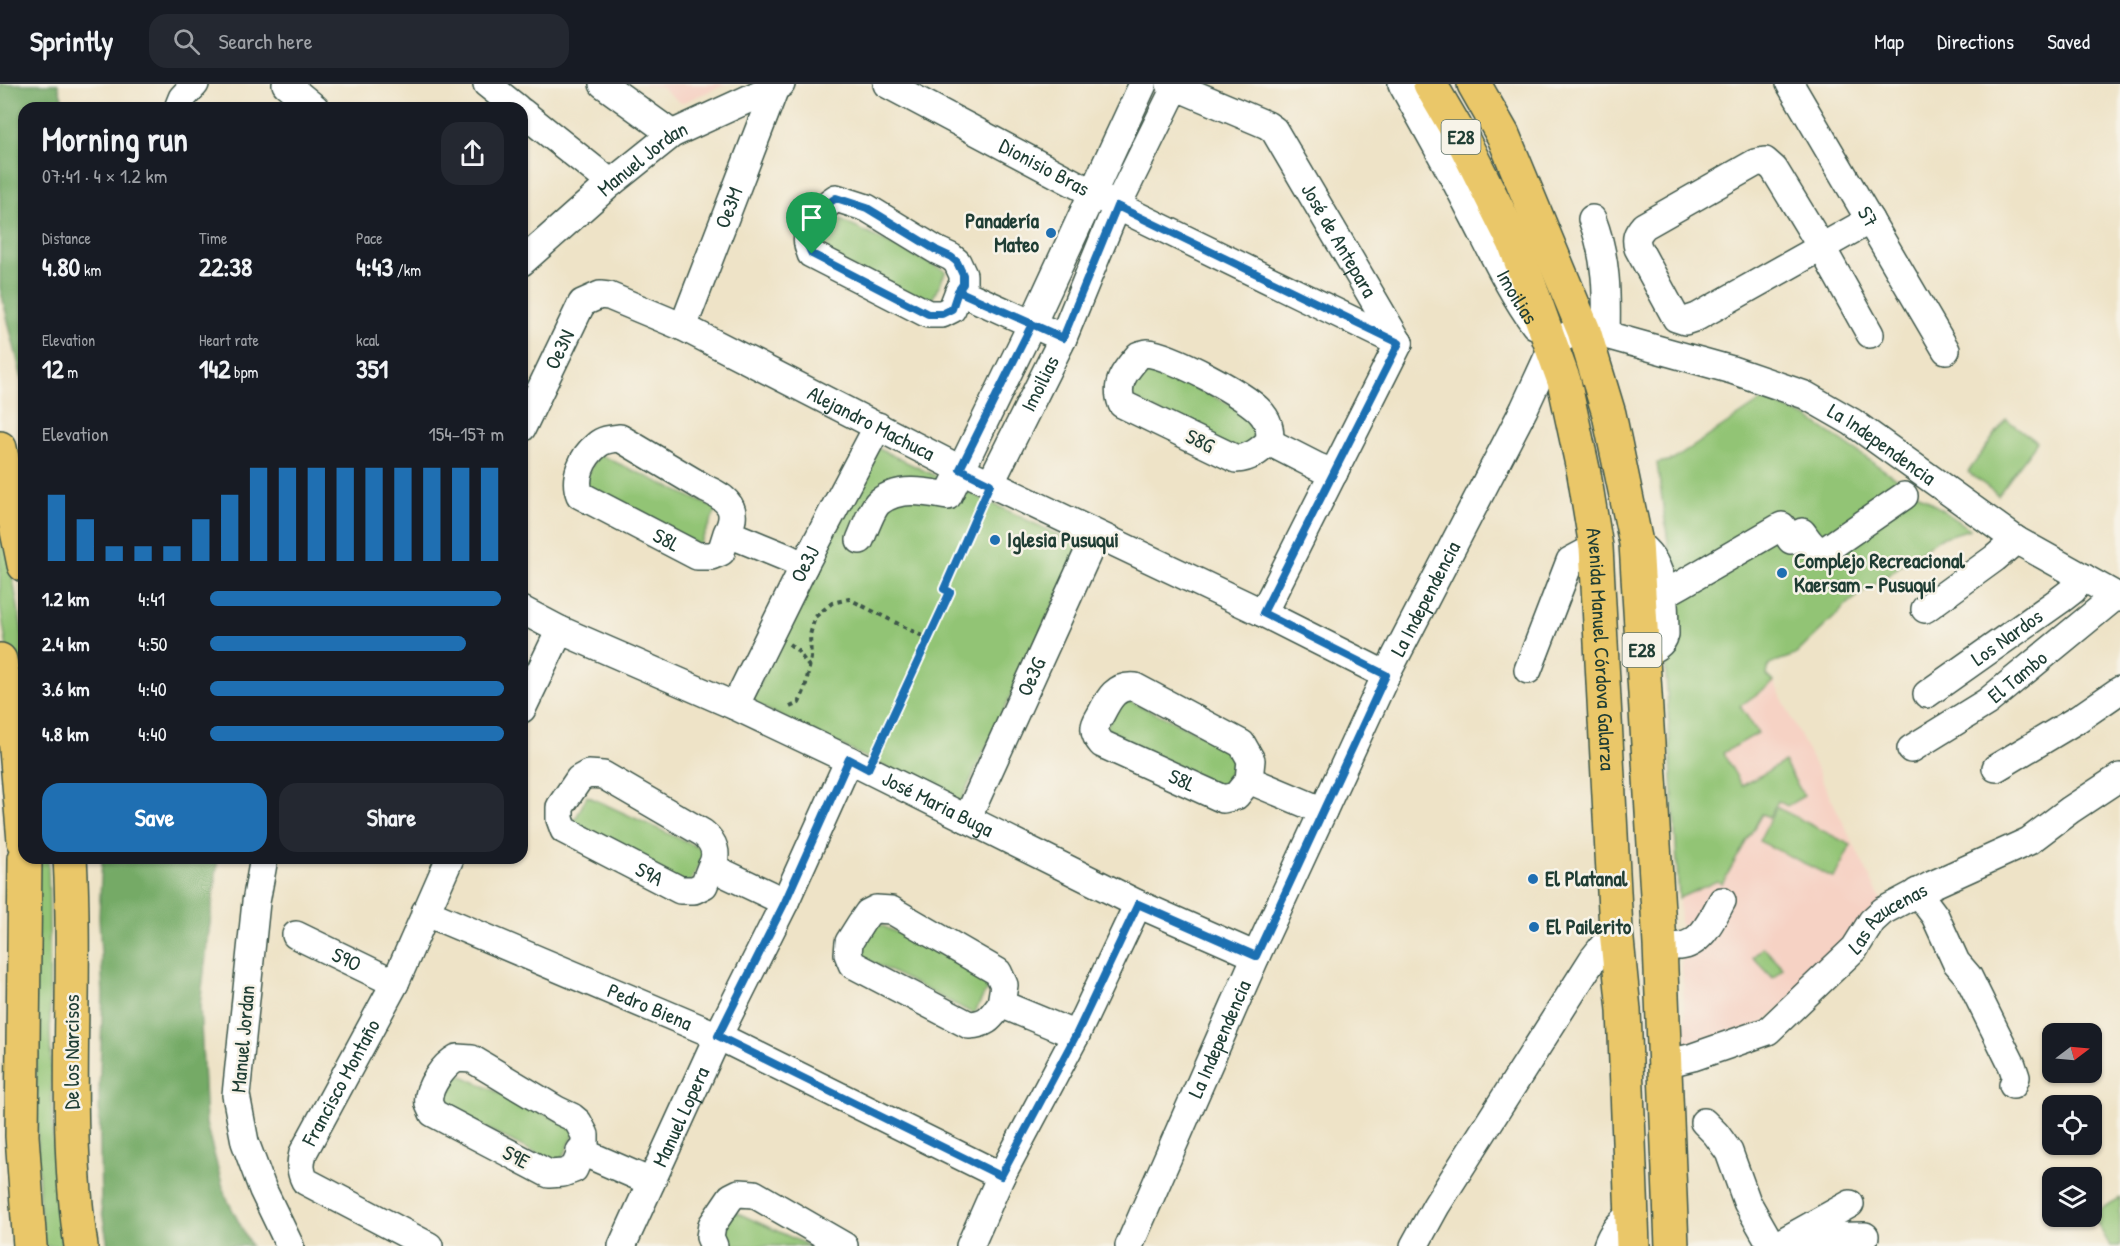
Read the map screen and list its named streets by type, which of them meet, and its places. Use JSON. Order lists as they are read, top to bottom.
{
  "streets": {
    "main road": ["E28", "Avenida Manuel Córdova Galarza", "De los Narcisos"],
    "street": [
      "Manuel Jordan",
      "Dionisio Bras",
      "Oe3M",
      "S7",
      "José de Antepara",
      "Imoilias",
      "Oe3N",
      "Alejandro Machuca",
      "S8G",
      "La Independencia",
      "S8L",
      "Oe3J",
      "Los Nardos",
      "Oe3G",
      "El Tambo",
      "José Maria Buga",
      "S9A",
      "Las Azucenas",
      "S9O",
      "Pedro Biena",
      "Francisco Montaño",
      "Manuel Lopera",
      "S9E"
    ]
  },
  "crossings": [
    ["Manuel Jordan", "Oe3M"],
    ["Dionisio Bras", "José de Antepara"],
    ["Dionisio Bras", "Imoilias"],
    ["Oe3M", "Alejandro Machuca"],
    ["José de Antepara", "Imoilias"],
    ["Imoilias", "Alejandro Machuca"],
    ["Imoilias", "La Independencia"],
    ["Imoilias", "Avenida Manuel Córdova Galarza"],
    ["Oe3N", "Alejandro Machuca"],
    ["Alejandro Machuca", "La Independencia"],
    ["Alejandro Machuca", "Oe3J"],
    ["Alejandro Machuca", "Oe3G"],
    ["La Independencia", "Los Nardos"],
    ["La Independencia", "Avenida Manuel Córdova Galarza"],
    ["La Independencia", "El Tambo"],
    ["La Independencia", "José Maria Buga"],
    ["Oe3J", "José Maria Buga"],
    ["Avenida Manuel Córdova Galarza", "Las Azucenas"],
    ["Oe3G", "José Maria Buga"],
    ["José Maria Buga", "Manuel Lopera"],
    ["S9O", "Francisco Montaño"],
    ["Pedro Biena", "Francisco Montaño"],
    ["Pedro Biena", "Manuel Lopera"]
  ],
  "places": [
    "Panadería Mateo",
    "Iglesia Pusuqui",
    "Complejo Recreacional Kaersam - Pusuquí",
    "El Platanal",
    "El Pailerito"
  ],
  "north": "right",
  "page": {
    "header": "Sprintly",
    "search": "Search here",
    "nav": ["Map", "Directions", "Saved"],
    "heading": ["Morning run", "07:41 · 4 × 1.2 km"],
    "stats": [
      ["Distance", "4.80 km"],
      ["Time", "22:38"],
      ["Pace", "4:43 /km"],
      ["Elevation", "12 m"],
      ["Heart rate", "142 bpm"],
      ["kcal", "351"]
    ],
    "chart": ["Elevation", "154–157 m"],
    "list": [
      {
        "name": "1.2 km",
        "note": "4:41"
      },
      {
        "name": "2.4 km",
        "note": "4:50"
      },
      {
        "name": "3.6 km",
        "note": "4:40"
      },
      {
        "name": "4.8 km",
        "note": "4:40"
      }
    ],
    "buttons": ["Save", "Share"]
  }
}
